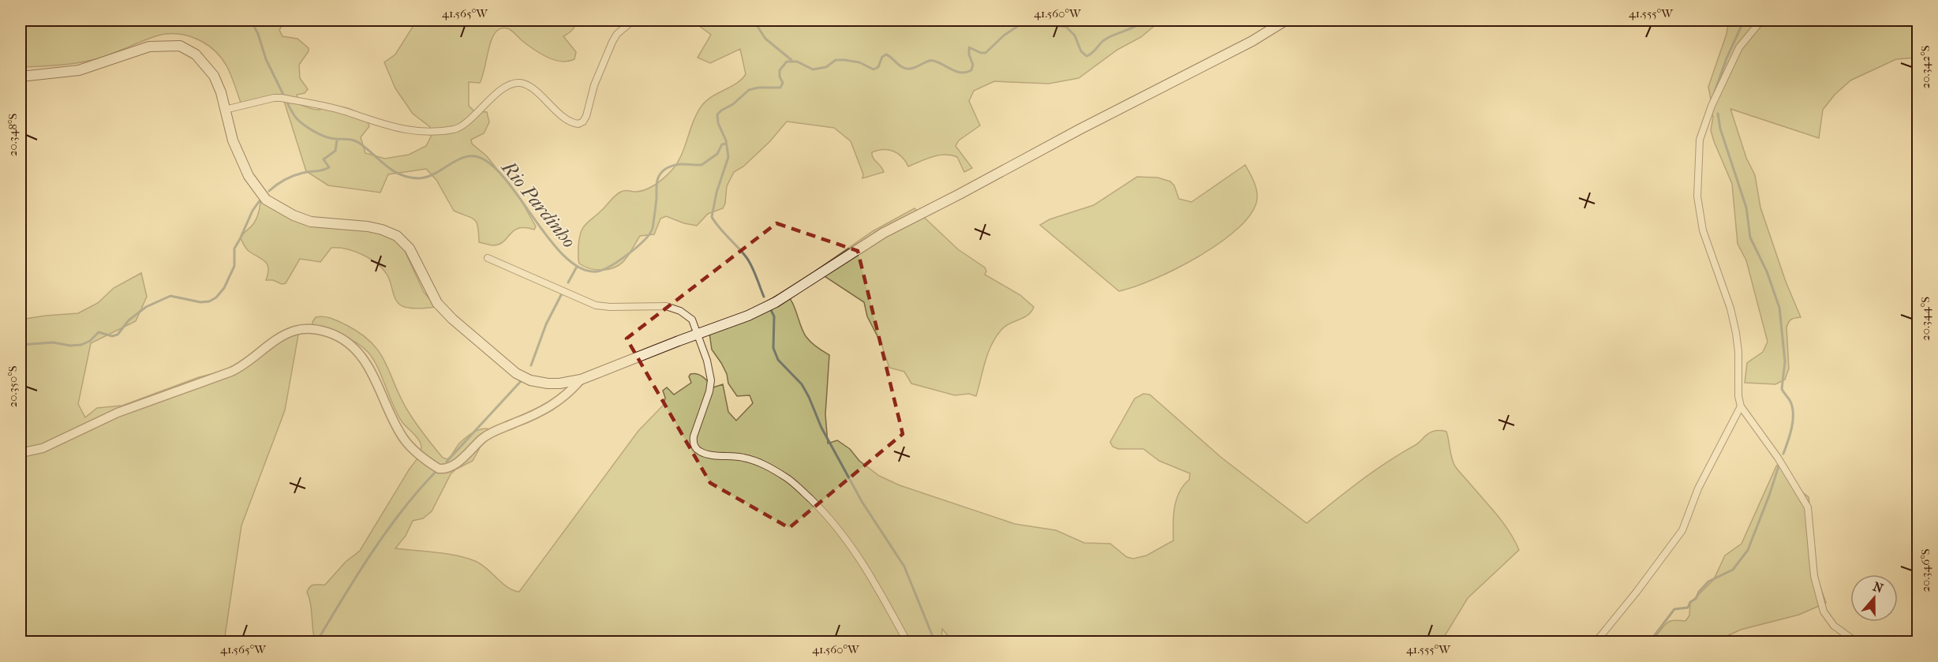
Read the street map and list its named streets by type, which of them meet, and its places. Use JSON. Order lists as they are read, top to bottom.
{
  "water": ["Rio Pardinho"],
  "north": "top",
  "coordinates": [
    "41.565°W",
    "41.560°W",
    "41.555°W",
    "20.342°S",
    "20.348°S",
    "20.344°S",
    "20.350°S",
    "20.346°S"
  ]
}
